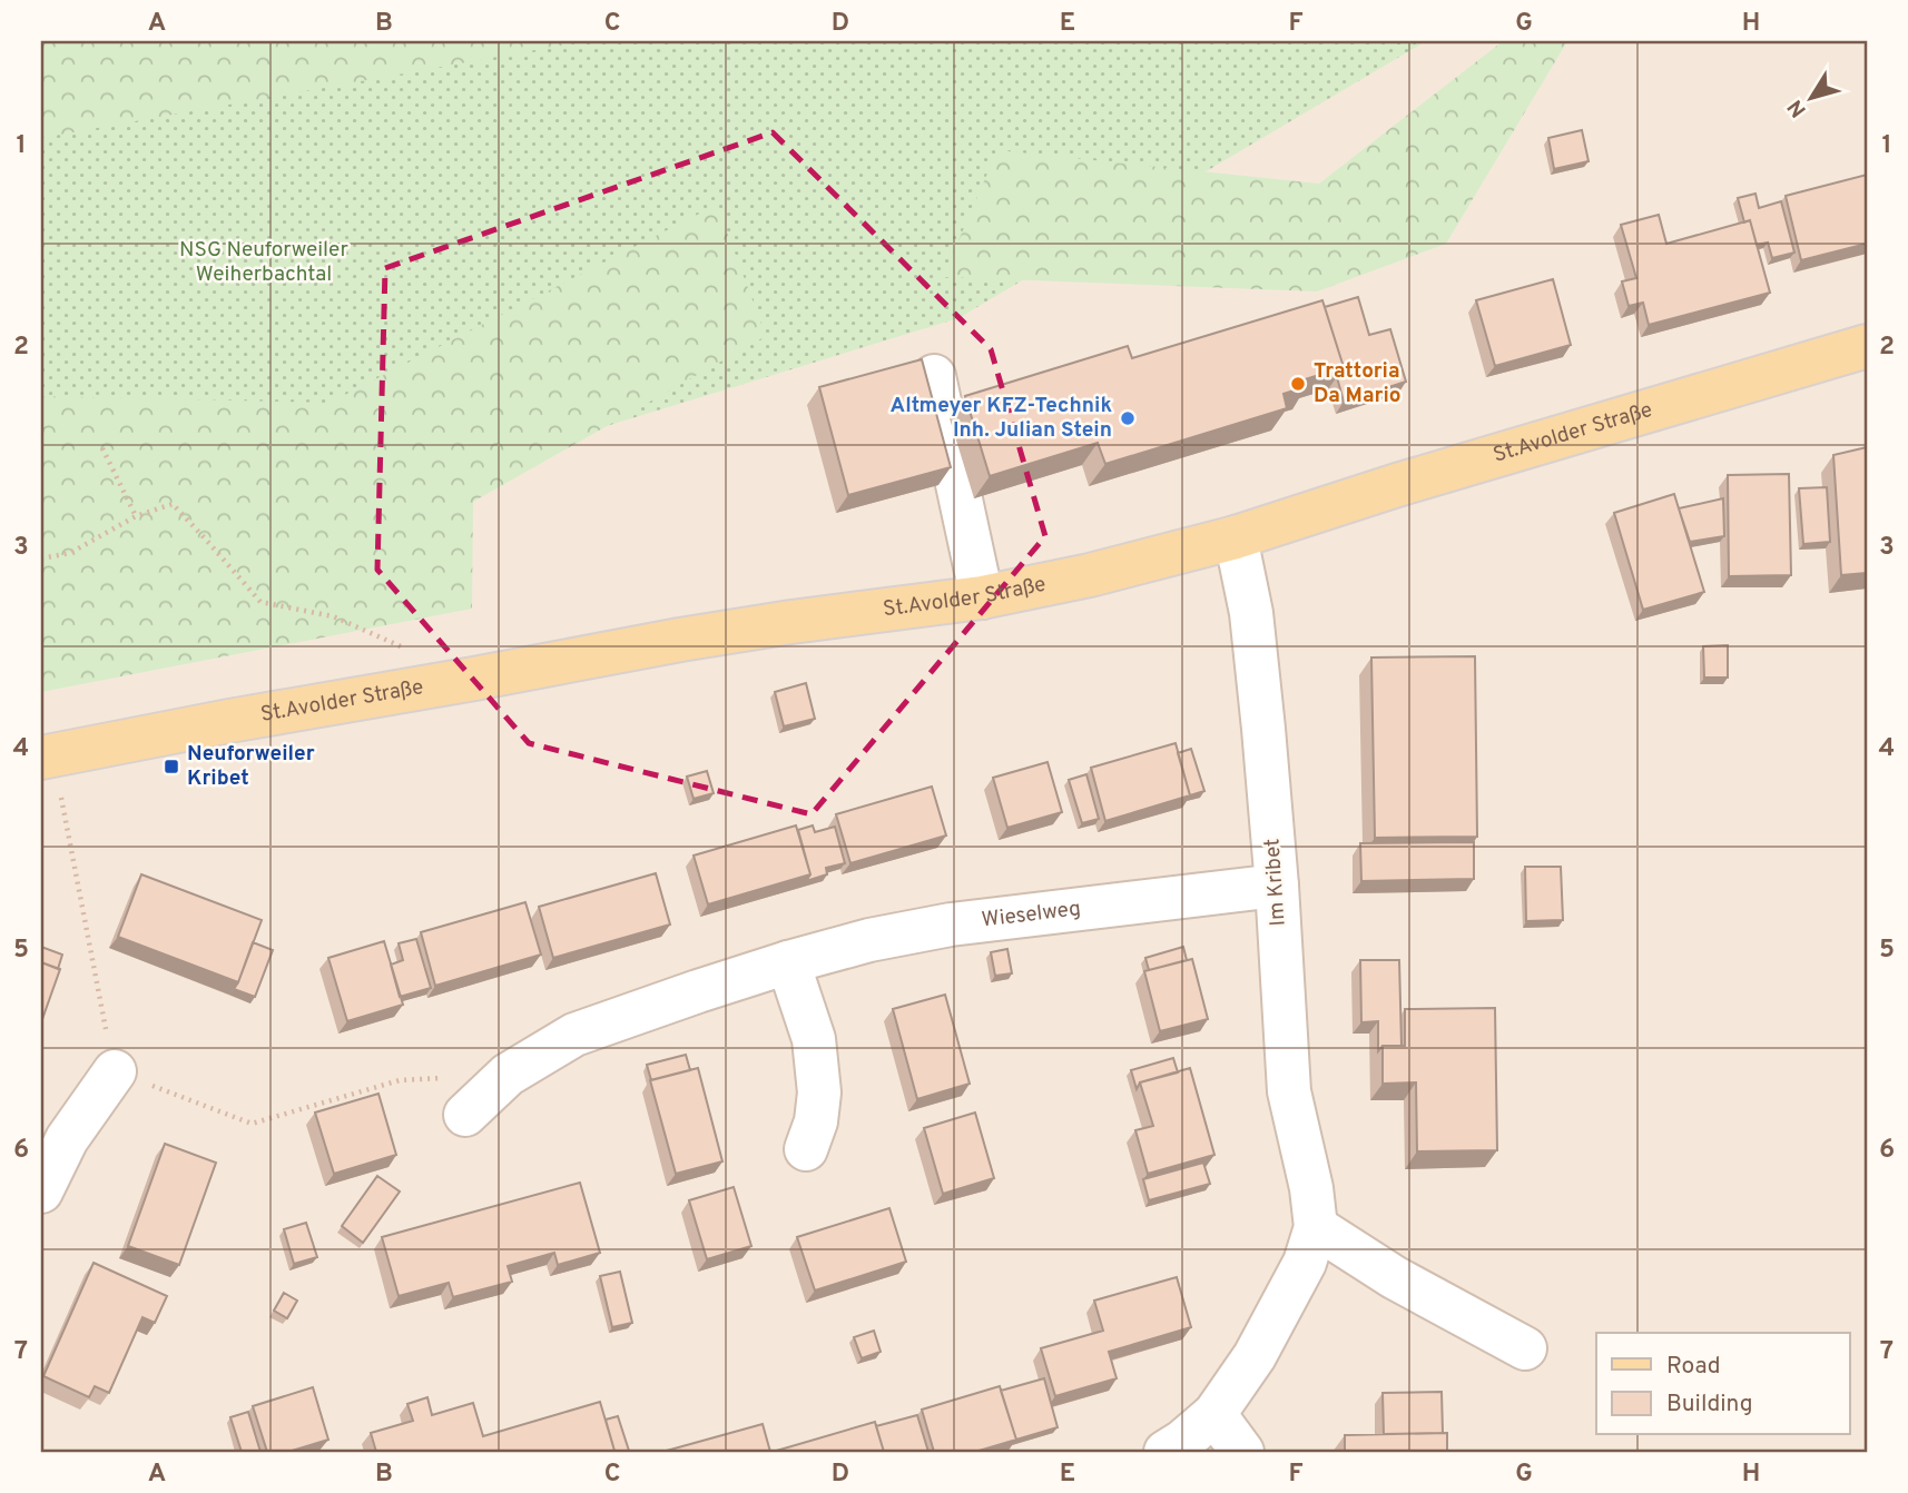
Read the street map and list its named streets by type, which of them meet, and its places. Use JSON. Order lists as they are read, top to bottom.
{
  "streets": {
    "main road": ["St.Avolder Straße"],
    "street": ["Im Kribet", "Wieselweg"]
  },
  "crossings": [
    ["St.Avolder Straße", "Im Kribet"],
    ["Im Kribet", "Wieselweg"]
  ],
  "parks": ["NSG Neuforweiler Weiherbachtal"],
  "places": {
    "other": ["Trattoria Da Mario", "Altmeyer KFZ-Technik Inh. Julian Stein"],
    "transit": ["Neuforweiler Kribet"]
  },
  "legend": ["Road", "Building"],
  "north": "bottom left",
  "grid": {
    "columns": [
      "A",
      "B",
      "C",
      "D",
      "E",
      "F",
      "G",
      "H"
    ],
    "rows": [
      "1",
      "2",
      "3",
      "4",
      "5",
      "6",
      "7"
    ]
  }
}
